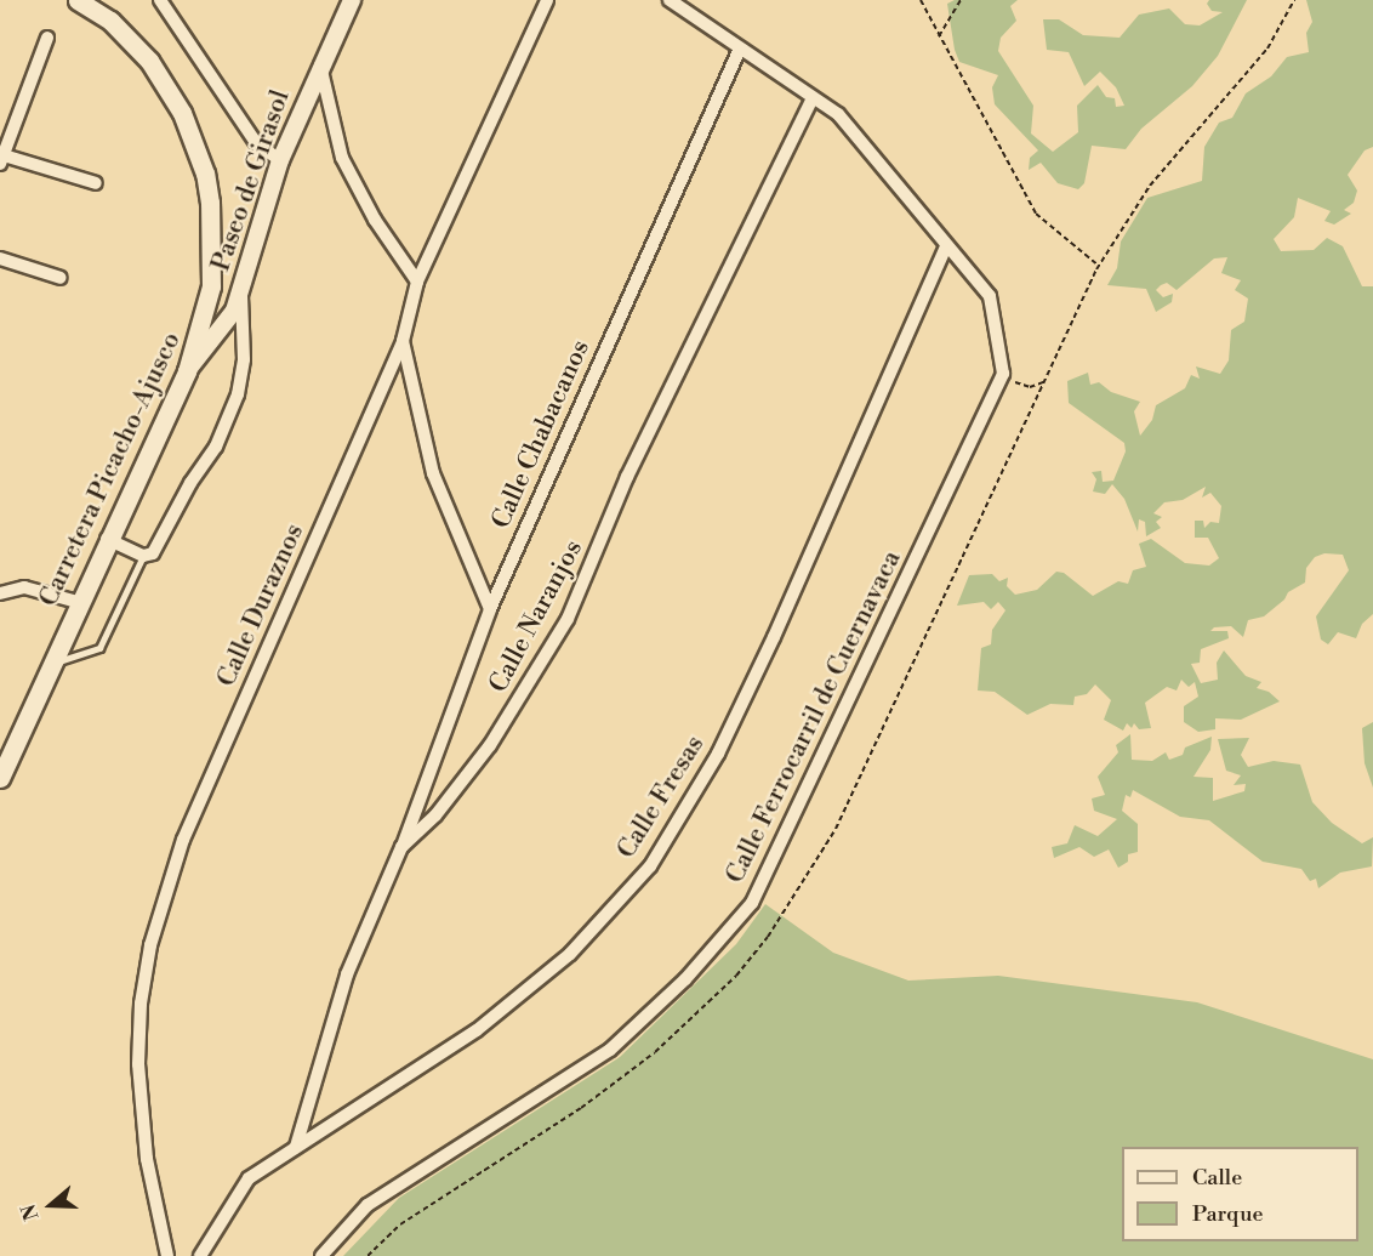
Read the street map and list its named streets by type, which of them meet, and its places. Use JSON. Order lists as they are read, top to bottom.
{
  "streets": {
    "main road": ["Carretera Picacho-Ajusco"],
    "street": [
      "Paseo de Girasol",
      "Calle Chabacanos",
      "Calle Duraznos",
      "Calle Naranjos",
      "Calle Ferrocarril de Cuernavaca",
      "Calle Fresas"
    ]
  },
  "crossings": [
    ["Paseo de Girasol", "Carretera Picacho-Ajusco"],
    ["Calle Chabacanos", "Calle Naranjos"],
    ["Calle Naranjos", "Calle Fresas"]
  ],
  "legend": ["Calle", "Parque"],
  "north": "left"
}
